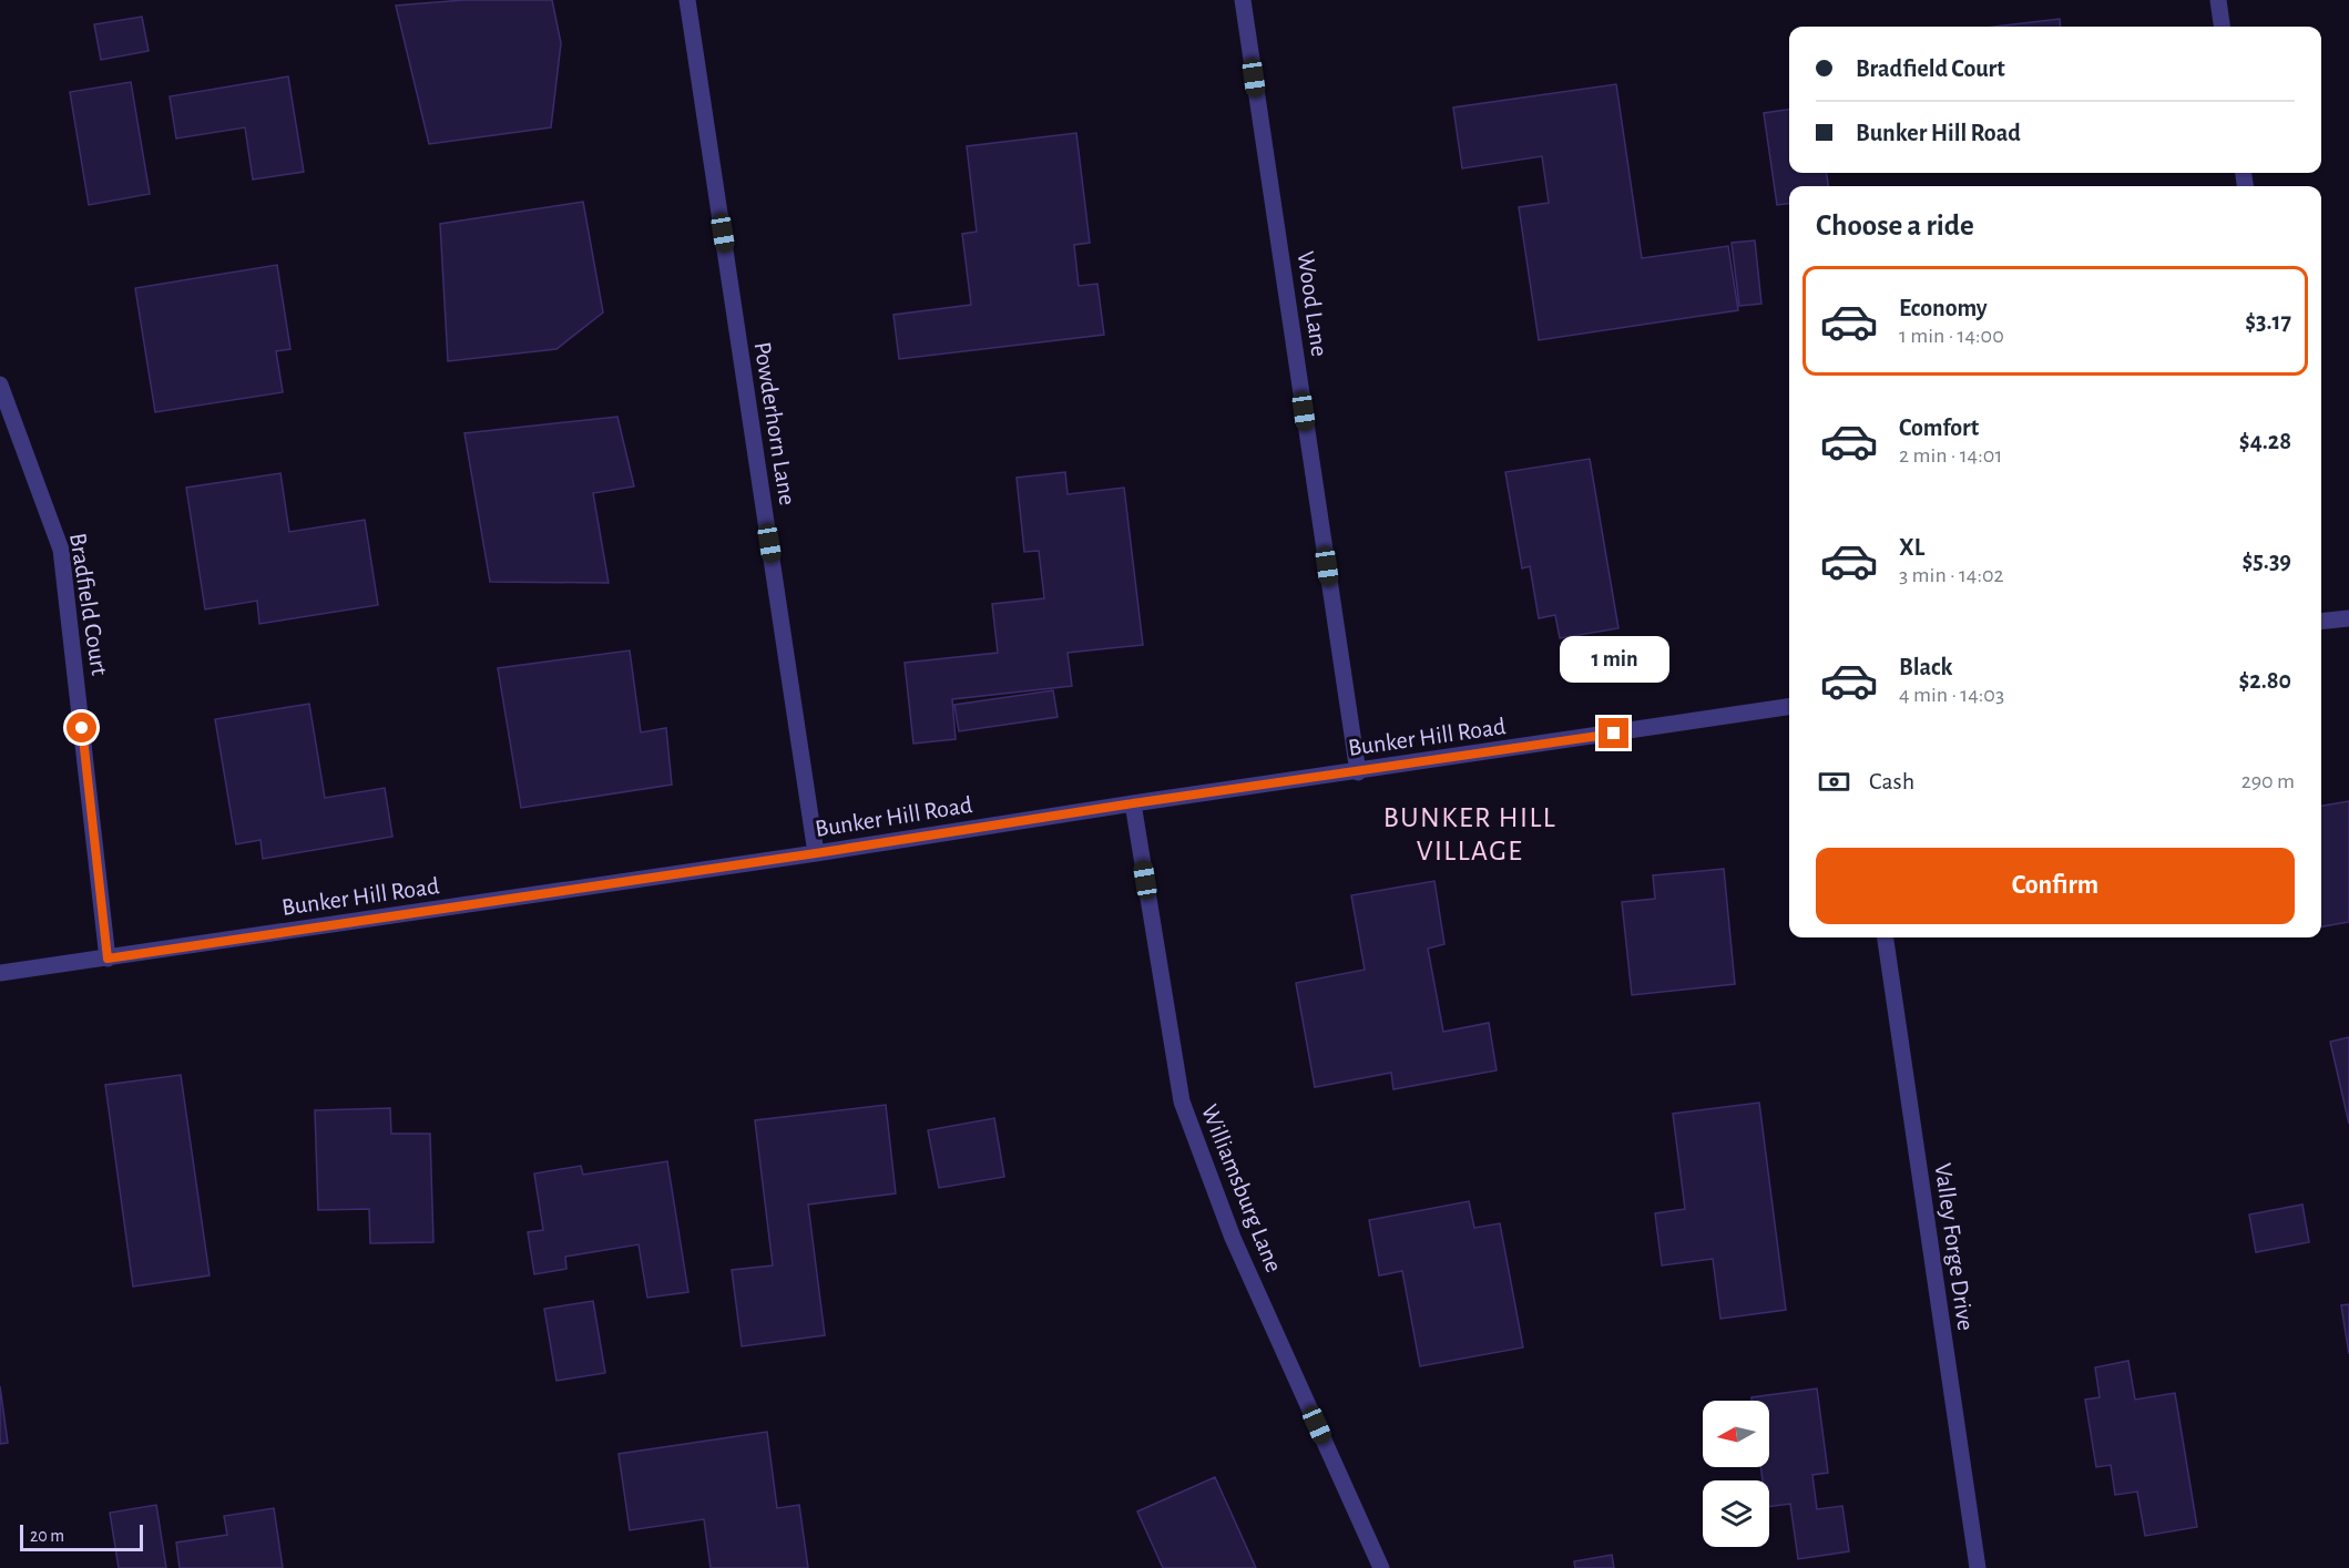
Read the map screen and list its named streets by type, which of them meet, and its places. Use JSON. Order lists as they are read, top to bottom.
{
  "streets": {
    "street": [
      "Wood Lane",
      "Powderhorn Lane",
      "Bradfield Court",
      "Bunker Hill Road",
      "Williamsburg Lane",
      "Valley Forge Drive"
    ]
  },
  "crossings": [
    ["Wood Lane", "Bunker Hill Road"],
    ["Powderhorn Lane", "Bunker Hill Road"],
    ["Bradfield Court", "Bunker Hill Road"],
    ["Bunker Hill Road", "Williamsburg Lane"]
  ],
  "districts": ["BUNKER HILL VILLAGE"],
  "scale_bar": "20 m",
  "north": "left",
  "page": {
    "banner": ["Bradfield Court", "Bunker Hill Road"],
    "heading": "Choose a ride",
    "list": [
      {
        "name": "Economy",
        "note": "1 min · 14:00",
        "value": "$3.17"
      },
      {
        "name": "Comfort",
        "note": "2 min · 14:01",
        "value": "$4.28"
      },
      {
        "name": "XL",
        "note": "3 min · 14:02",
        "value": "$5.39"
      },
      {
        "name": "Black",
        "note": "4 min · 14:03",
        "value": "$2.80"
      }
    ],
    "bubble": "1 min",
    "pay": ["Cash", "290 m"],
    "buttons": "Confirm",
    "scale": "20 m"
  }
}
